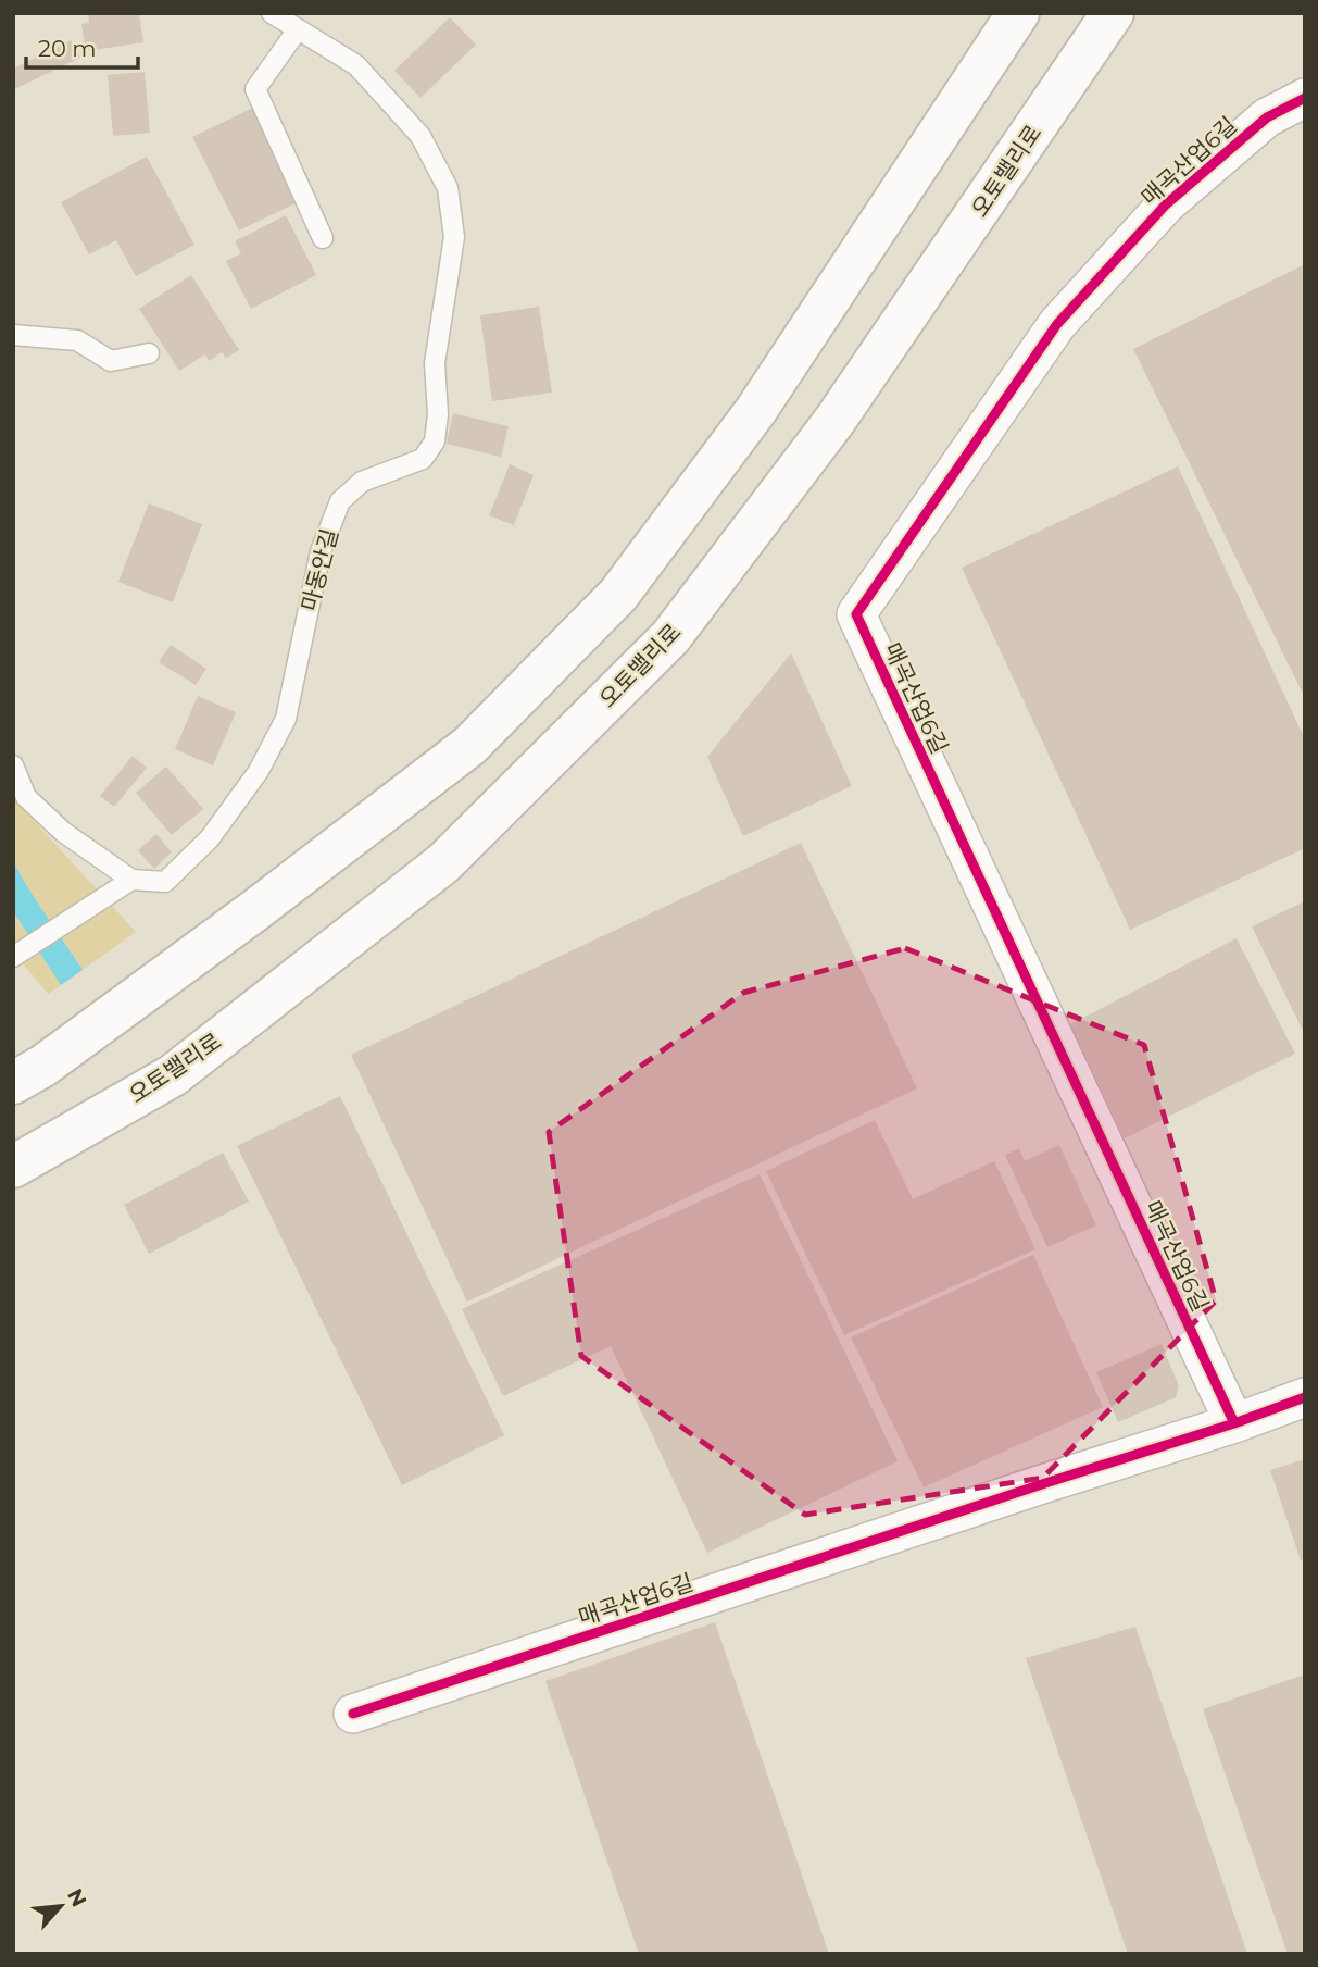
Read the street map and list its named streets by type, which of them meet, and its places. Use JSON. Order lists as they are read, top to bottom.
{
  "streets": {
    "highway": ["오토밸리로"],
    "street": ["매곡산업6길"],
    "lane": ["마동안길"]
  },
  "scale_bar": "20 m",
  "north": "top right"
}
